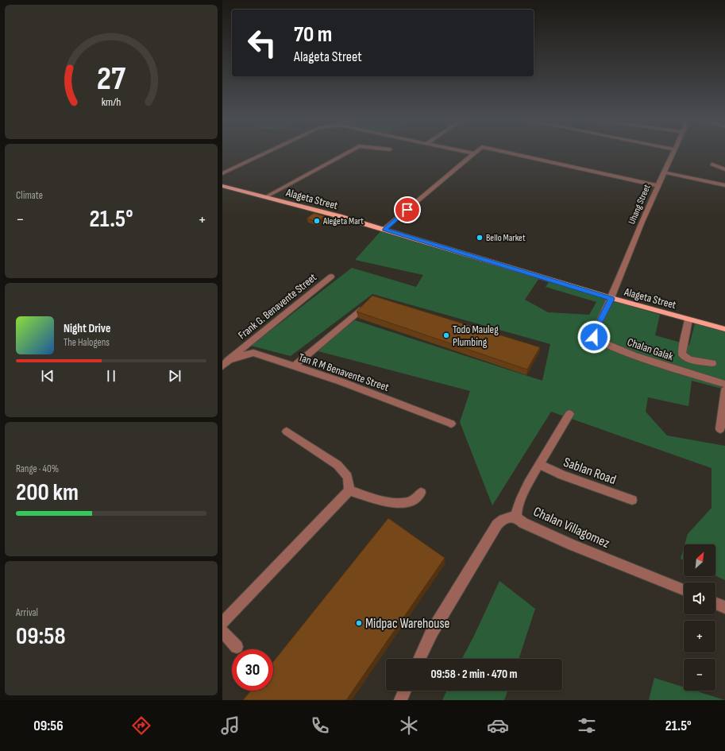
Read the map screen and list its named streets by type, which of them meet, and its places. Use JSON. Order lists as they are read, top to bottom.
{
  "streets": {
    "main road": ["Alageta Street"],
    "street": [
      "Uhang Street",
      "Frank G. Benavente Street",
      "Chalan Galak",
      "Tan R M Benavente Street",
      "Sablan Road",
      "Chalan Villagomez"
    ]
  },
  "crossings": [
    ["Alageta Street", "Uhang Street"],
    ["Alageta Street", "Chalan Galak"],
    ["Uhang Street", "Chalan Galak"],
    ["Frank G. Benavente Street", "Tan R M Benavente Street"],
    ["Sablan Road", "Chalan Villagomez"]
  ],
  "places": [
    "Alegeta Mart",
    "Bello Market",
    "Todo Mauleg Plumbing",
    "Midpac Warehouse"
  ],
  "north": "top right",
  "page": {
    "turn": ["70 m", "Alageta Street"],
    "tile": [
      "Climate",
      ["Range · 40%", "200 km"],
      ["Arrival", "09:58"]
    ],
    "heat": ["−", "21.5°", "+"],
    "song": ["Night Drive", "The Halogens"],
    "map_buttons": ["+", "−"],
    "limit": "30",
    "trip": "09:58 · 2 min · 470 m",
    "tabs": ["09:56", "21.5°"],
    "gauge": ["27", "km/h"]
  }
}
